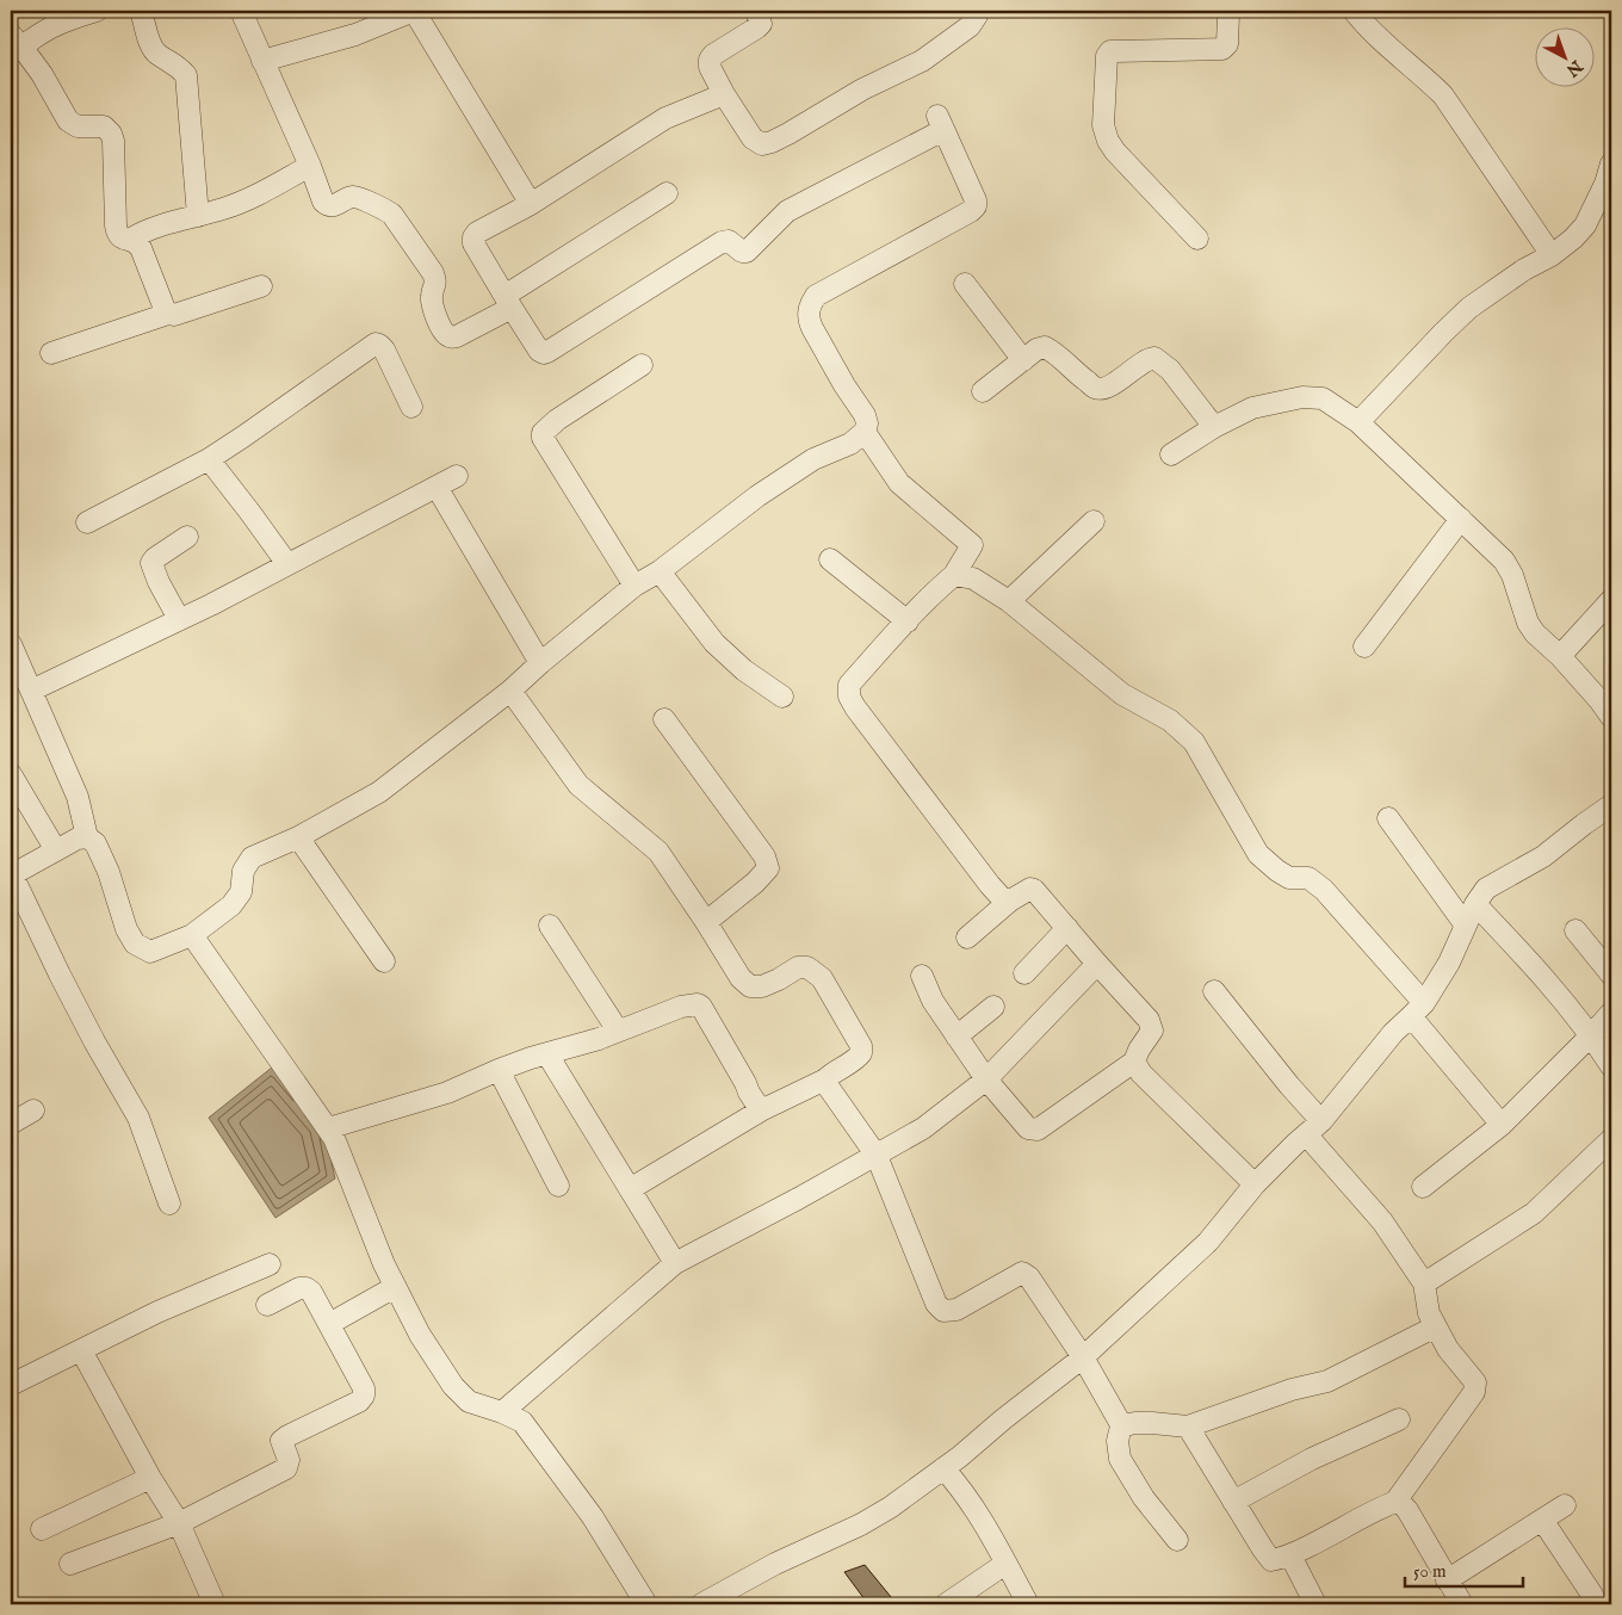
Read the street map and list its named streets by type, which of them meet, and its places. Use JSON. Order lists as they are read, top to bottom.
{
  "scale_bar": "50 m",
  "north": "bottom right"
}
